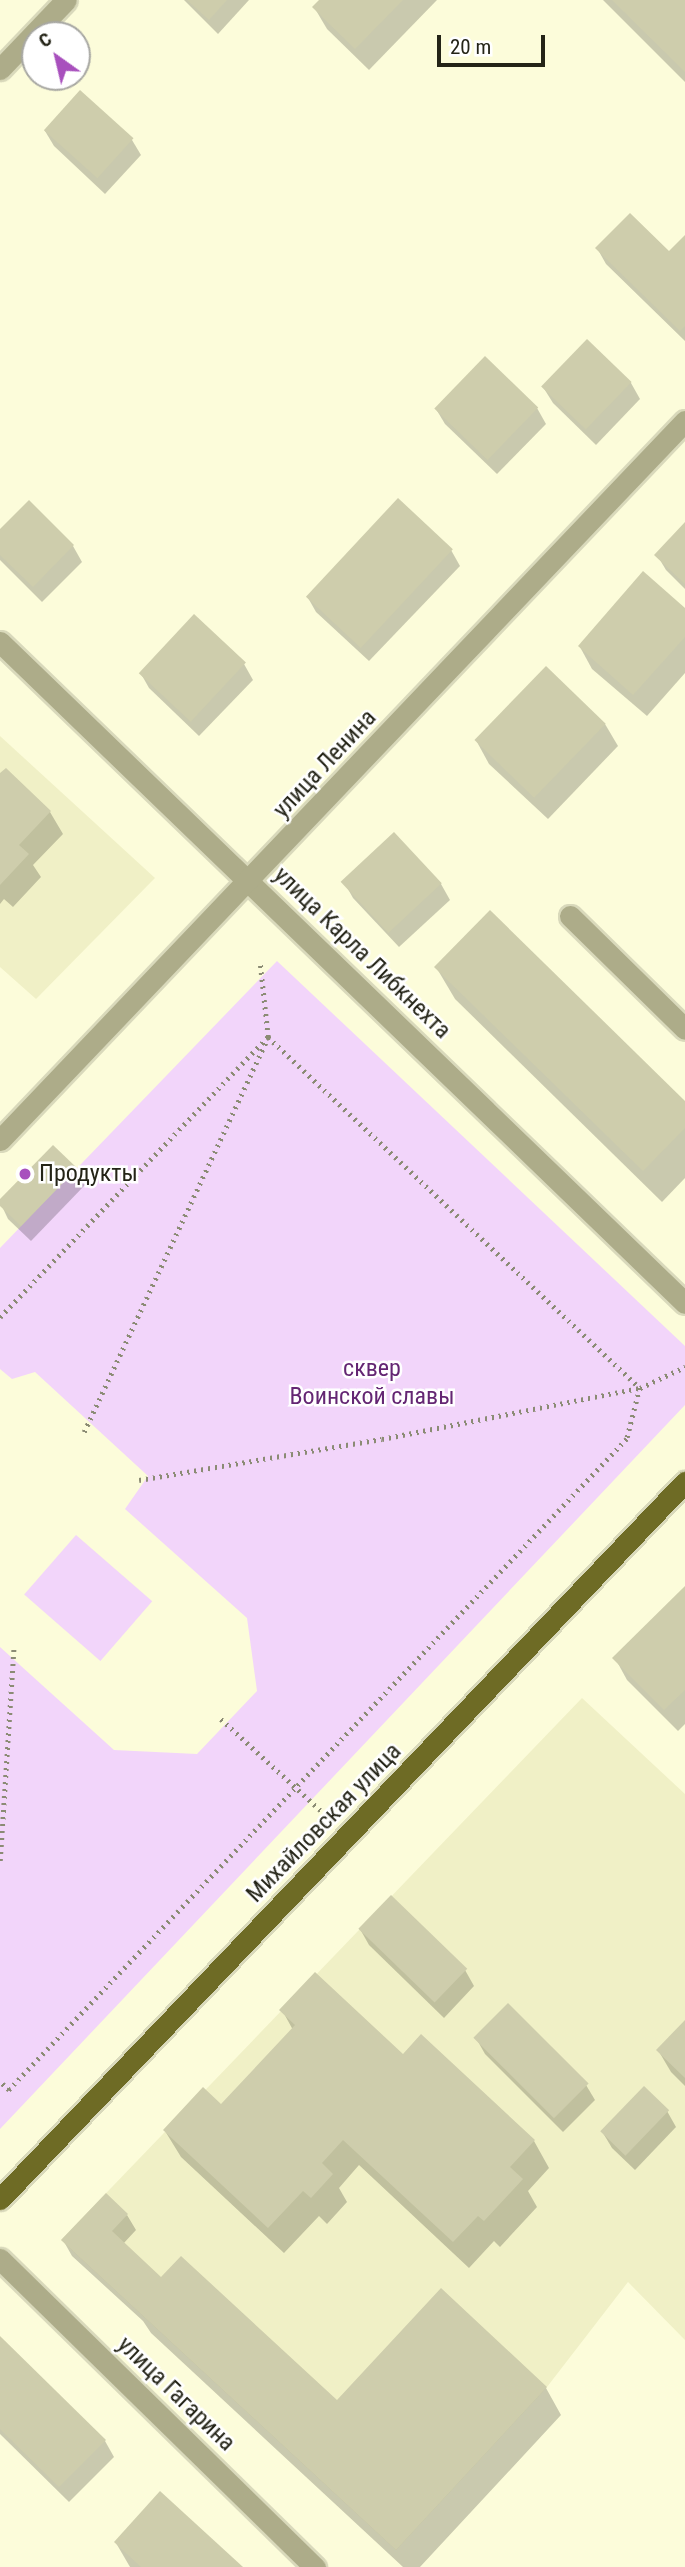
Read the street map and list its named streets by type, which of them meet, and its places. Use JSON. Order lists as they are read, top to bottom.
{
  "streets": {
    "main road": ["Михайловская улица"],
    "street": ["улица Ленина", "улица Карла Либкнехта", "улица Гагарина"]
  },
  "crossings": [
    ["улица Ленина", "улица Карла Либкнехта"]
  ],
  "parks": ["сквер Воинской славы"],
  "places": ["Продукты"],
  "scale_bar": "20 m",
  "north": "top left"
}
